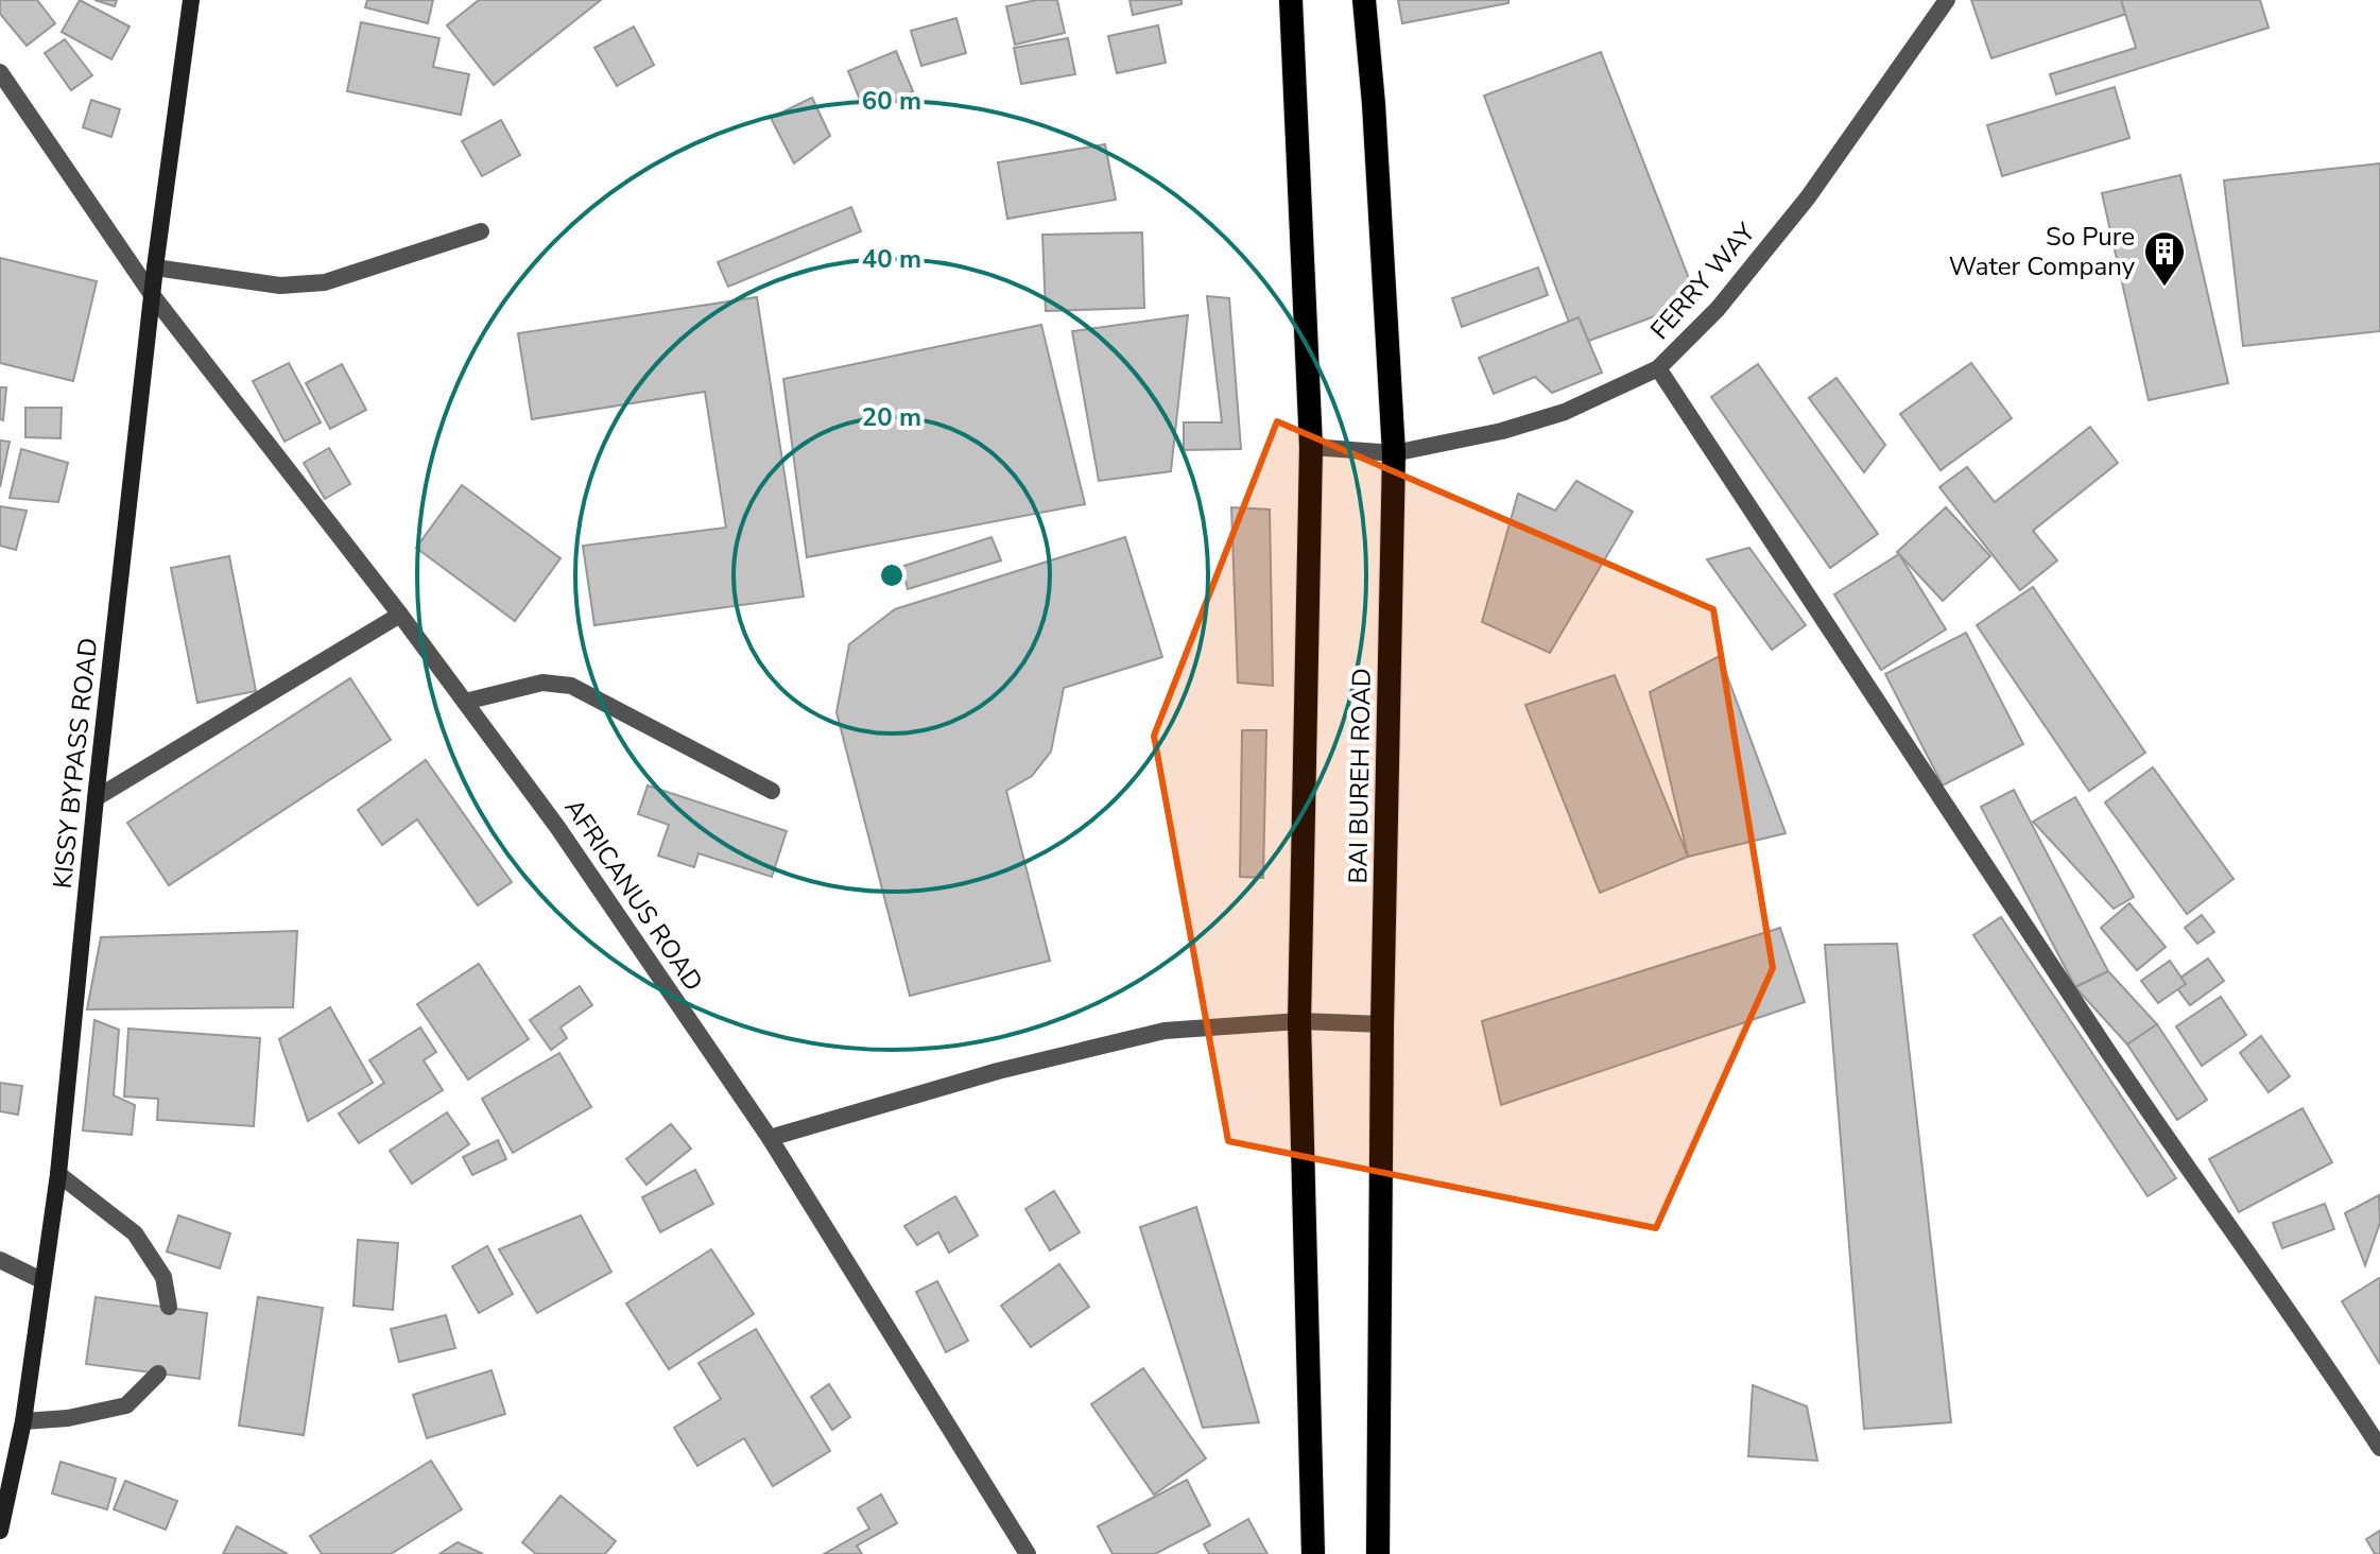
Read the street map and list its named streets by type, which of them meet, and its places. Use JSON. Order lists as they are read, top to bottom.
{
  "streets": {
    "highway": ["BAI BUREH ROAD"],
    "main road": ["KISSY BYPASS ROAD"],
    "street": ["FERRY WAY", "AFRICANUS ROAD"]
  },
  "crossings": [
    ["FERRY WAY", "BAI BUREH ROAD"],
    ["KISSY BYPASS ROAD", "AFRICANUS ROAD"]
  ],
  "places": {
    "building": ["So Pure Water Company"]
  },
  "rings": ["60 m", "40 m", "20 m"]
}
